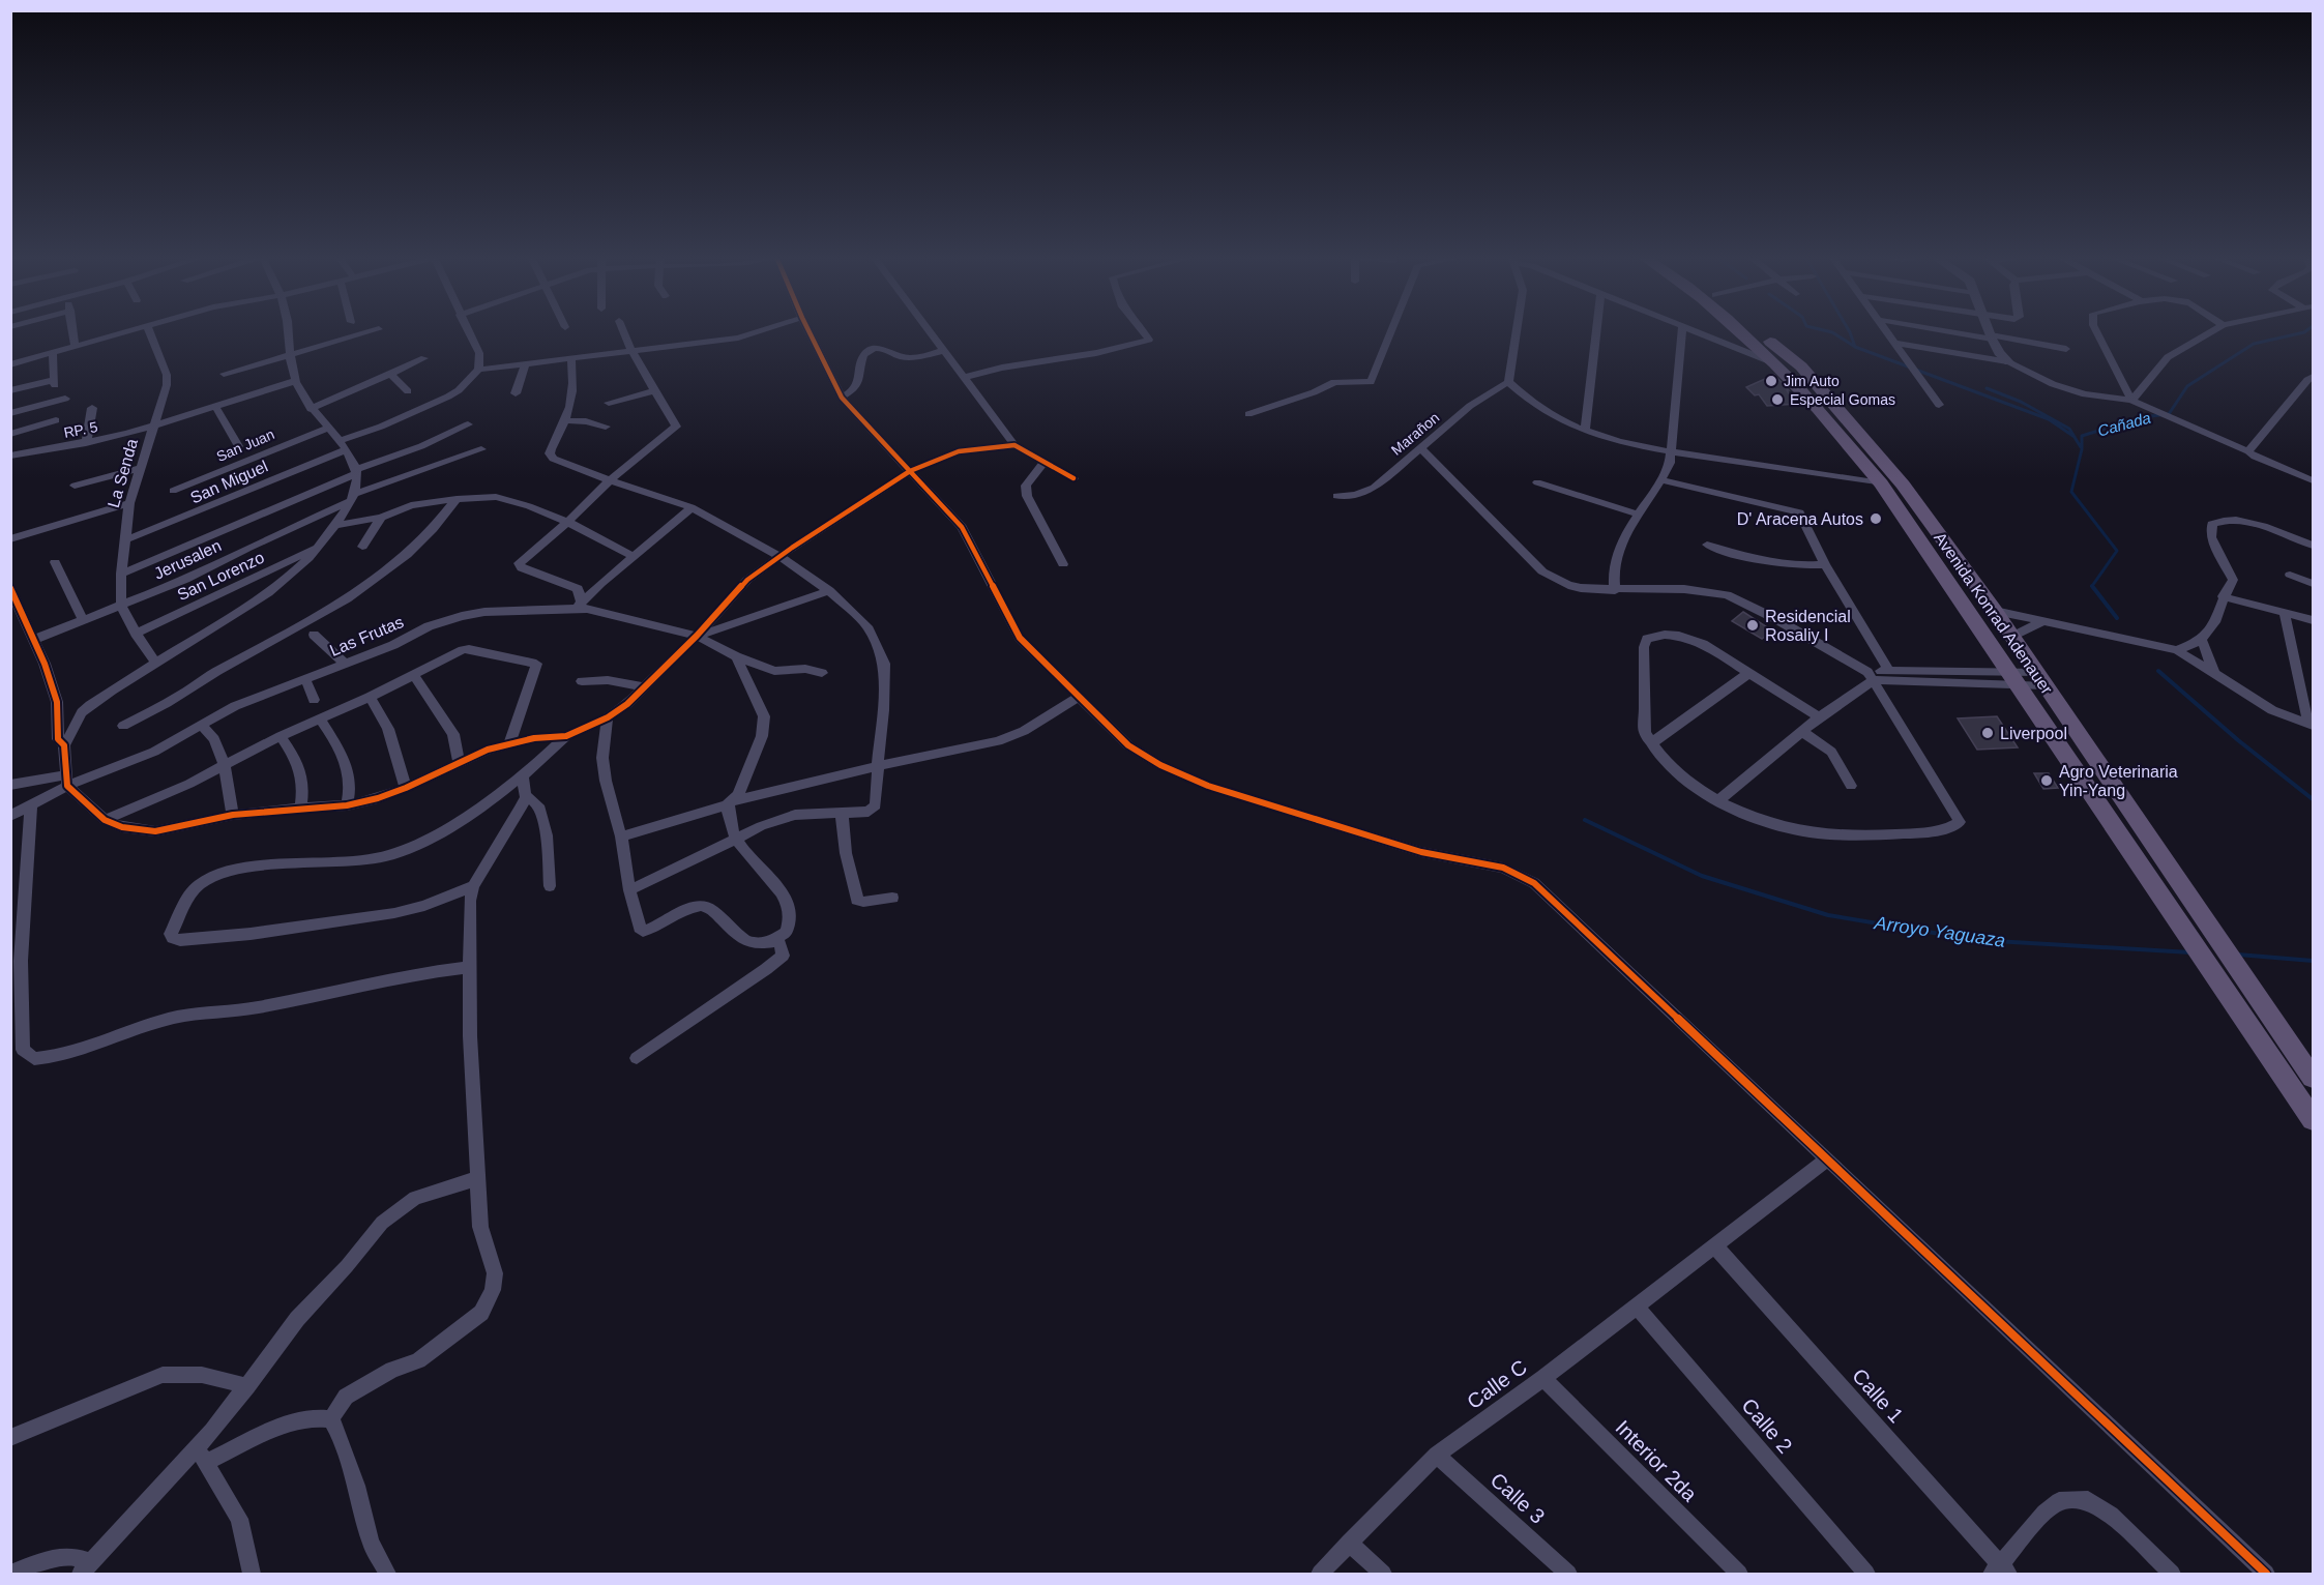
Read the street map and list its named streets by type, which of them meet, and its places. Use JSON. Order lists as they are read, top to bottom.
{
  "streets": {
    "main road": ["Avenida Konrad Adenauer"],
    "street": [
      "RP. 5",
      "Marañon",
      "San Juan",
      "La Senda",
      "San Miguel",
      "Jerusalen",
      "San Lorenzo",
      "Las Frutas",
      "Calle C",
      "Calle 1",
      "Calle 2",
      "Interior 2da",
      "Calle 3"
    ]
  },
  "crossings": [
    ["RP. 5", "La Senda"],
    ["La Senda", "San Miguel"],
    ["La Senda", "Jerusalen"],
    ["La Senda", "San Lorenzo"],
    ["Calle C", "Calle 1"],
    ["Calle C", "Calle 2"],
    ["Calle C", "Interior 2da"],
    ["Calle C", "Calle 3"]
  ],
  "water": ["Cañada", "Arroyo Yaguaza"],
  "places": [
    "Jim Auto",
    "Especial Gomas",
    "D' Aracena Autos",
    "Residencial Rosaliy I",
    "Liverpool",
    "Agro Veterinaria Yin-Yang"
  ]
}
